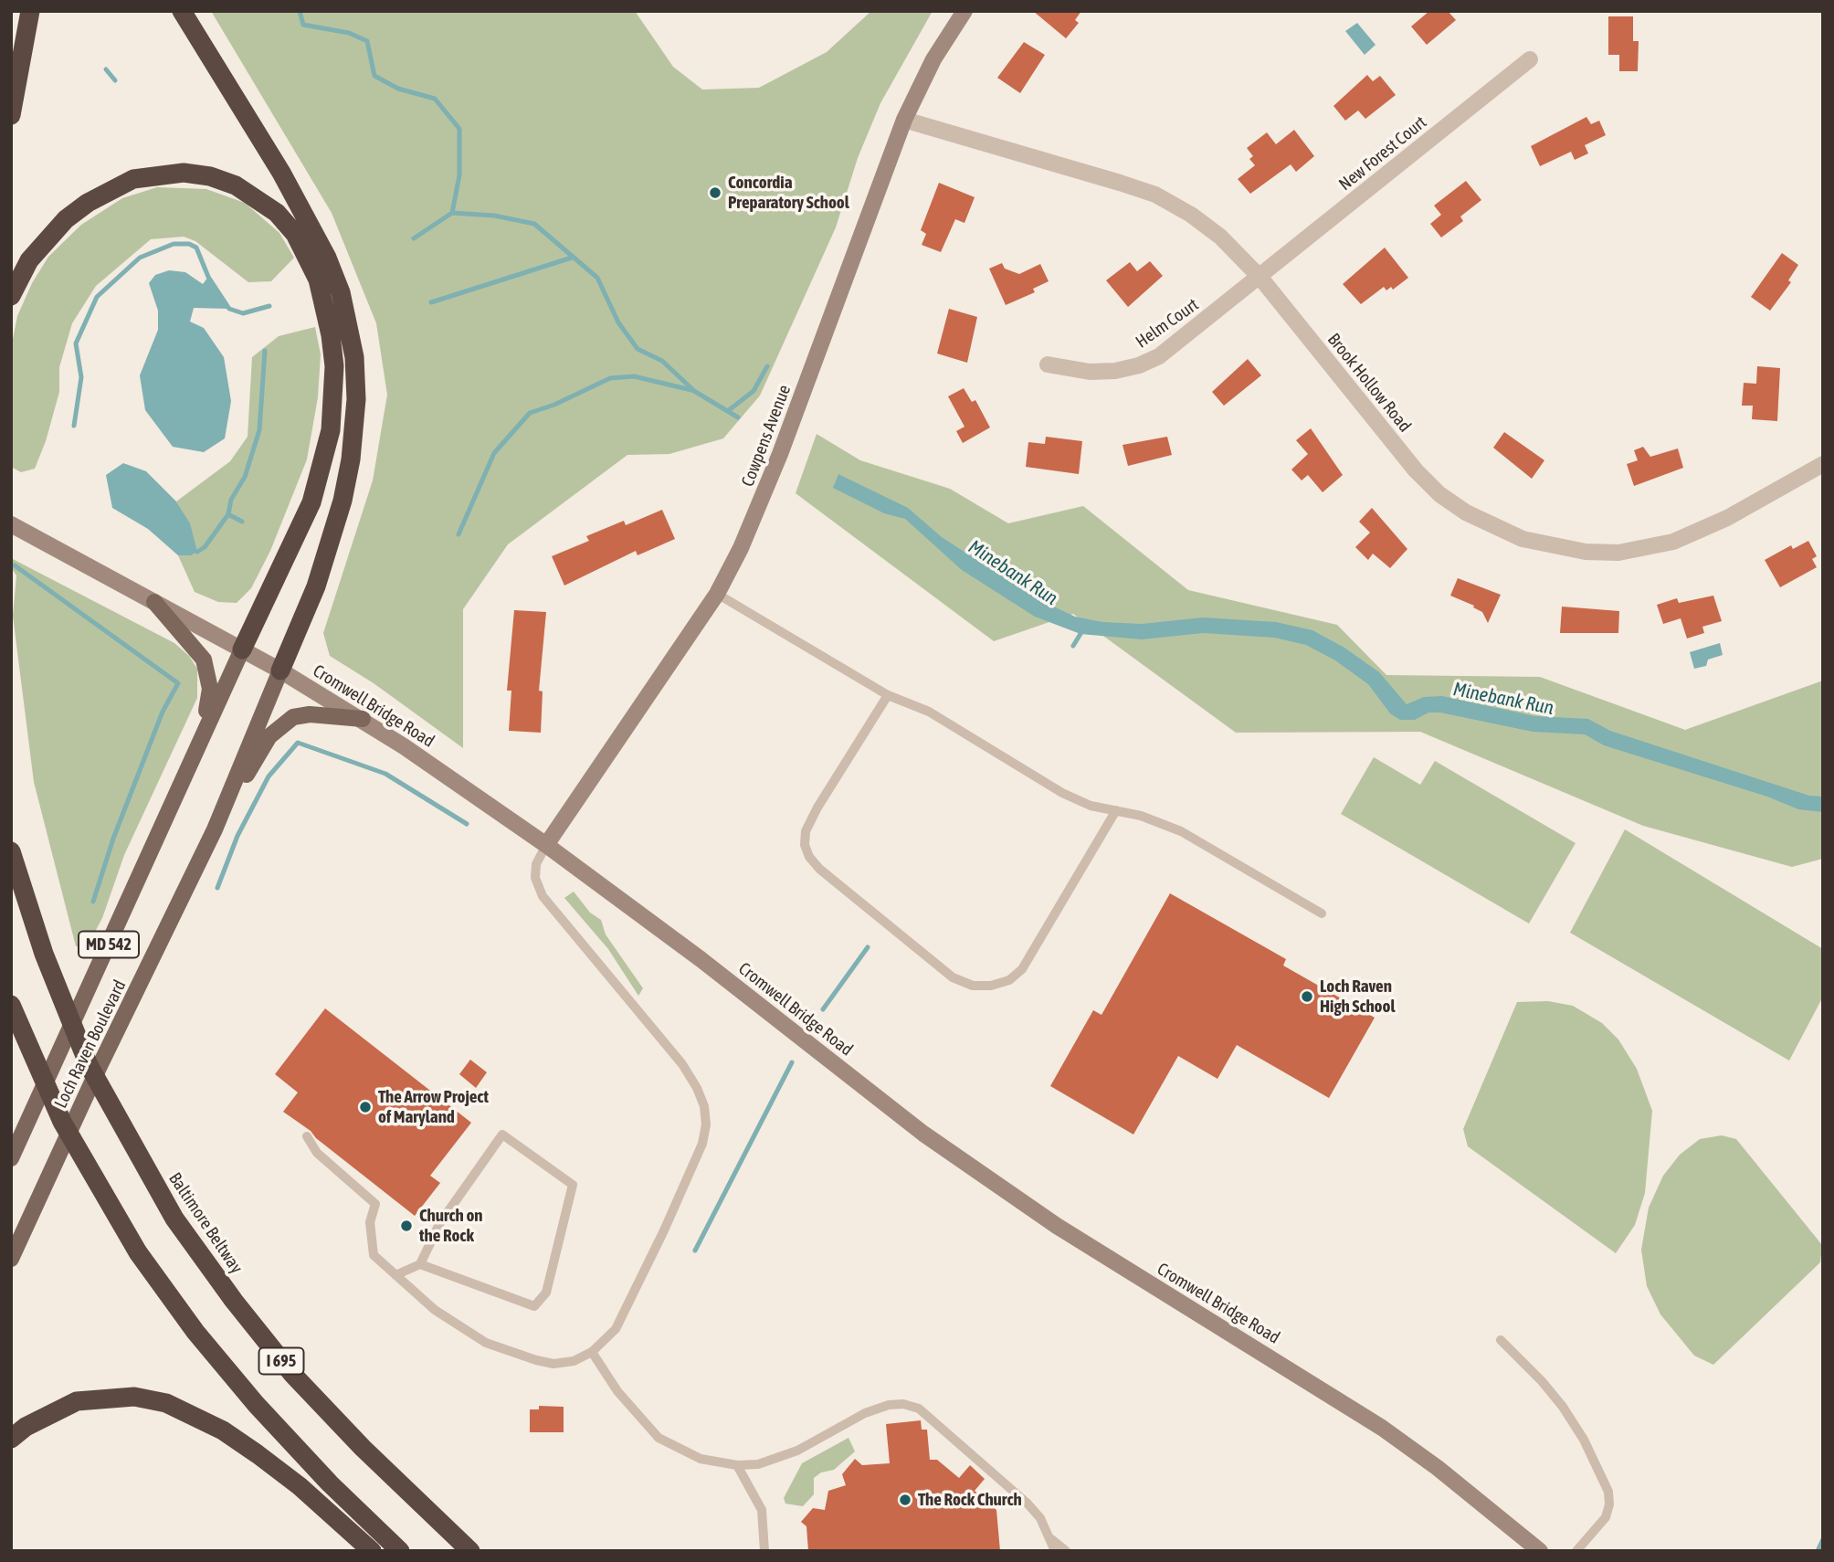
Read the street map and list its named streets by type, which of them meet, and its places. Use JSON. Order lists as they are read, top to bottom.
{
  "streets": {
    "highway": ["Baltimore Beltway", "I 695"],
    "main road": [
      "Cowpens Avenue",
      "Cromwell Bridge Road",
      "MD 542",
      "Loch Raven Boulevard"
    ],
    "street": ["New Forest Court", "Helm Court", "Brook Hollow Road"]
  },
  "crossings": [
    ["New Forest Court", "Helm Court"],
    ["New Forest Court", "Brook Hollow Road"],
    ["Helm Court", "Brook Hollow Road"],
    ["Brook Hollow Road", "Cowpens Avenue"],
    ["Cowpens Avenue", "Cromwell Bridge Road"],
    ["Cromwell Bridge Road", "Loch Raven Boulevard"]
  ],
  "water": ["Minebank Run"],
  "places": [
    "Concordia Preparatory School",
    "Loch Raven High School",
    "The Arrow Project of Maryland",
    "Church on the Rock",
    "The Rock Church"
  ]
}
